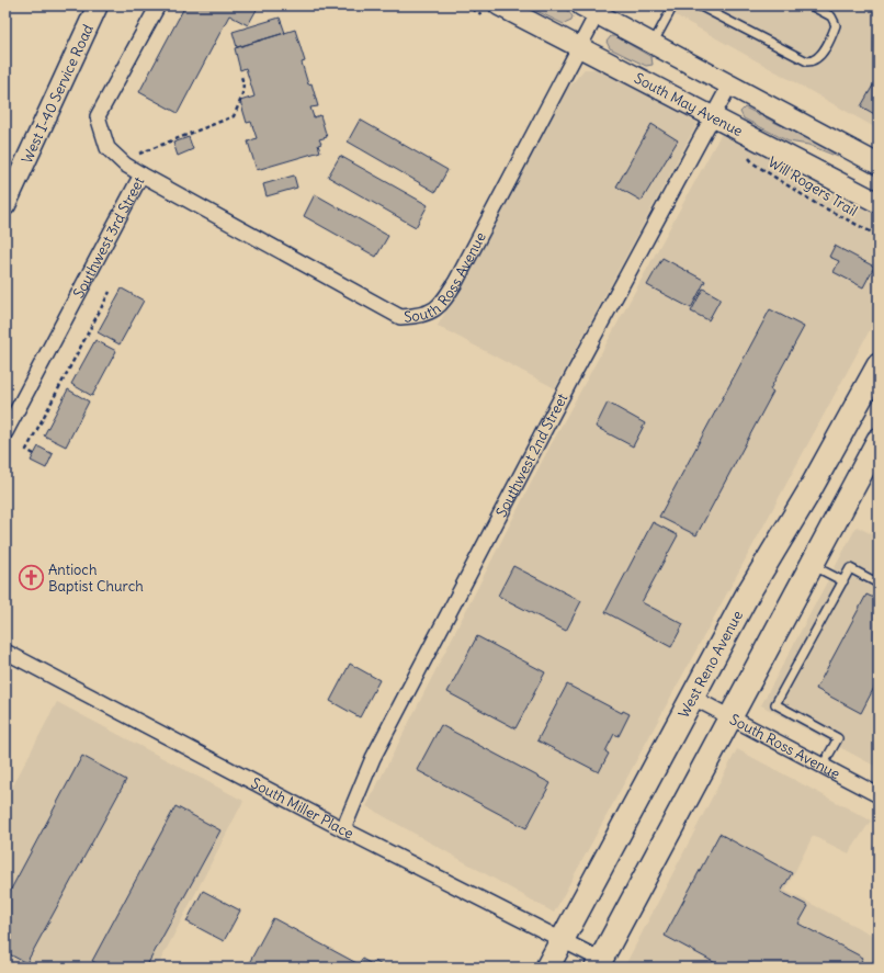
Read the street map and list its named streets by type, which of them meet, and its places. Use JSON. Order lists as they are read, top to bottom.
{
  "streets": {
    "main road": ["West I-40 Service Road", "South May Avenue", "West Reno Avenue"],
    "street": [
      "Southwest 3rd Street",
      "South Ross Avenue",
      "Southwest 2nd Street",
      "South Miller Place"
    ],
    "path": ["Will Rogers Trail"]
  },
  "crossings": [
    ["South May Avenue", "South Ross Avenue"],
    ["South May Avenue", "Southwest 2nd Street"],
    ["Southwest 3rd Street", "South Ross Avenue"],
    ["South Ross Avenue", "West Reno Avenue"],
    ["Southwest 2nd Street", "South Miller Place"],
    ["West Reno Avenue", "South Miller Place"]
  ],
  "places": {
    "church": ["Antioch Baptist Church"]
  }
}
